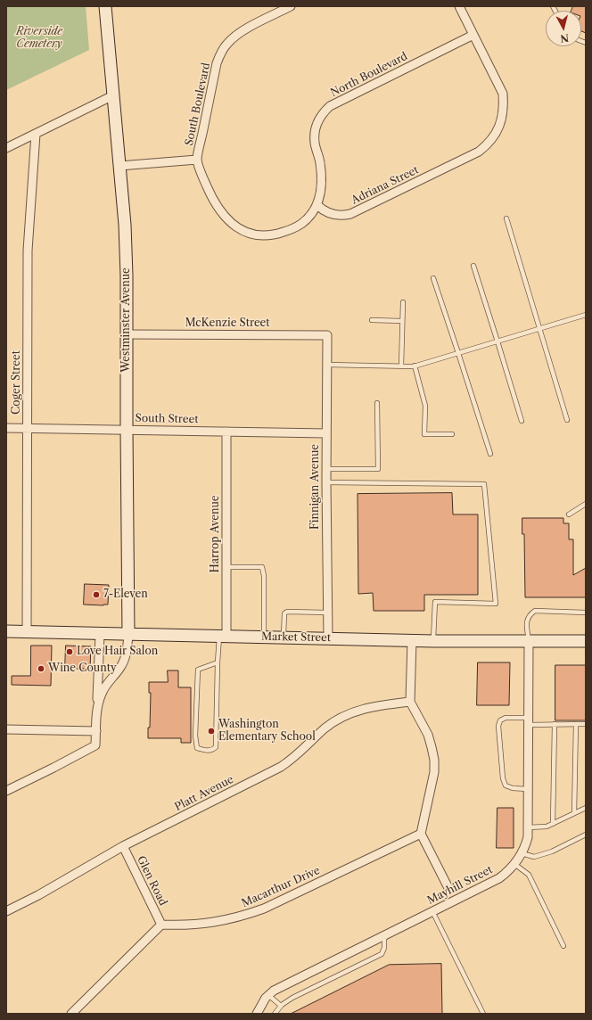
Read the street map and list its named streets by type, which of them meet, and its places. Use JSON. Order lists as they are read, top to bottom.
{
  "streets": {
    "street": [
      "North Boulevard",
      "South Boulevard",
      "Adriana Street",
      "Westminster Avenue",
      "McKenzie Street",
      "Coger Street",
      "South Street",
      "Finnigan Avenue",
      "Harrop Avenue",
      "Market Street",
      "Platt Avenue",
      "Glen Road",
      "Mayhill Street",
      "Macarthur Drive"
    ]
  },
  "crossings": [
    ["North Boulevard", "Adriana Street"],
    ["Westminster Avenue", "McKenzie Street"],
    ["Westminster Avenue", "South Street"],
    ["Westminster Avenue", "Market Street"],
    ["McKenzie Street", "Finnigan Avenue"],
    ["Coger Street", "South Street"],
    ["Coger Street", "Market Street"],
    ["South Street", "Finnigan Avenue"],
    ["South Street", "Harrop Avenue"],
    ["Finnigan Avenue", "Market Street"],
    ["Harrop Avenue", "Market Street"],
    ["Market Street", "Mayhill Street"],
    ["Platt Avenue", "Glen Road"],
    ["Glen Road", "Macarthur Drive"]
  ],
  "parks": ["Riverside Cemetery"],
  "places": [
    "7-Eleven",
    "Love Hair Salon",
    "Wine County",
    "Washington Elementary School"
  ],
  "north": "bottom"
}
